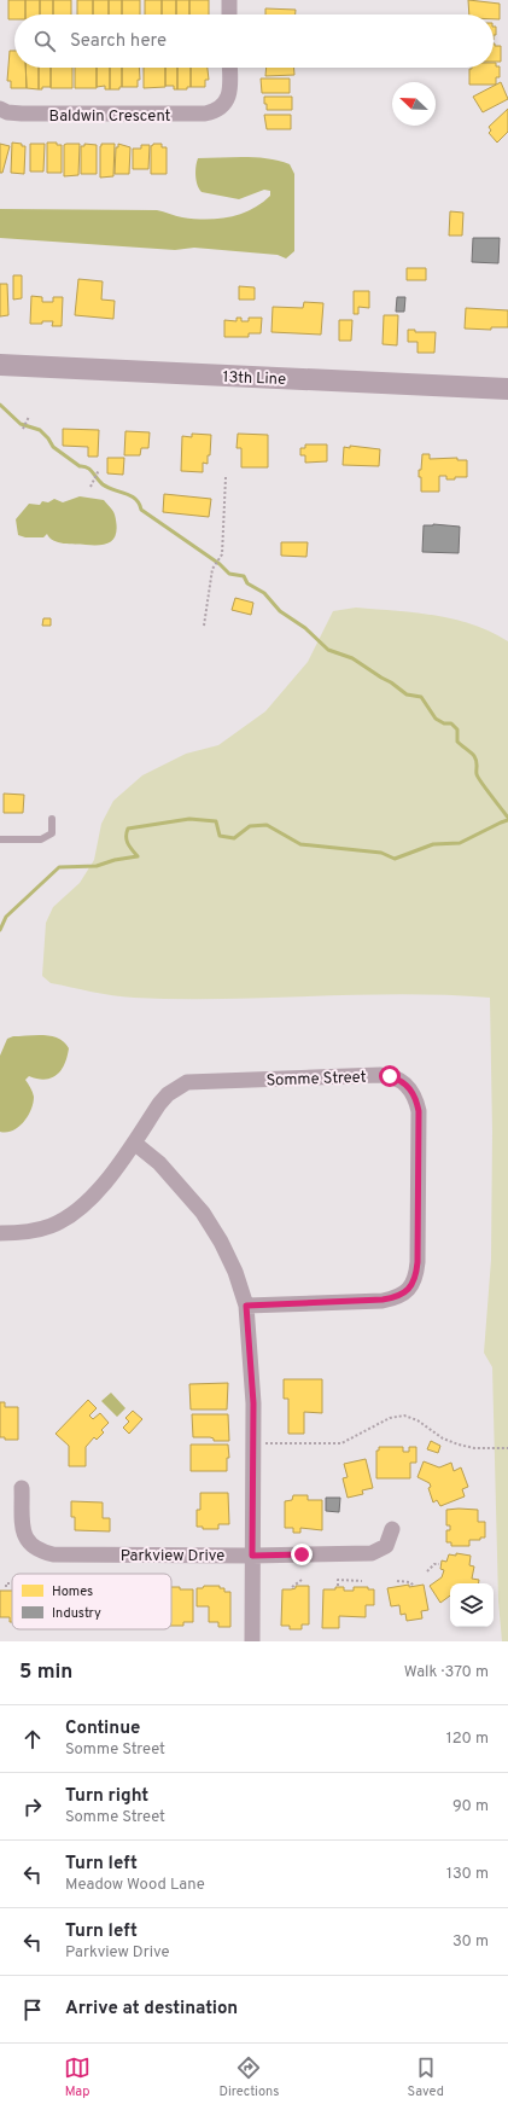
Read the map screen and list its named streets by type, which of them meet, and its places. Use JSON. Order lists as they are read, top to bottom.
{
  "streets": {
    "main road": ["13th Line"],
    "street": ["Baldwin Crescent", "Somme Street", "Parkview Drive"]
  },
  "legend": ["Homes", "Industry"],
  "north": "top left",
  "page": {
    "search": "Search here",
    "heading": ["5 min", "Walk · 370 m"],
    "list": [
      ["Continue", "Somme Street", "120 m"],
      ["Turn right", "Somme Street", "90 m"],
      ["Turn left", "Meadow Wood Lane", "130 m"],
      ["Turn left", "Parkview Drive", "30 m"],
      "Arrive at destination"
    ],
    "nav": ["Map", "Directions", "Saved"]
  }
}
